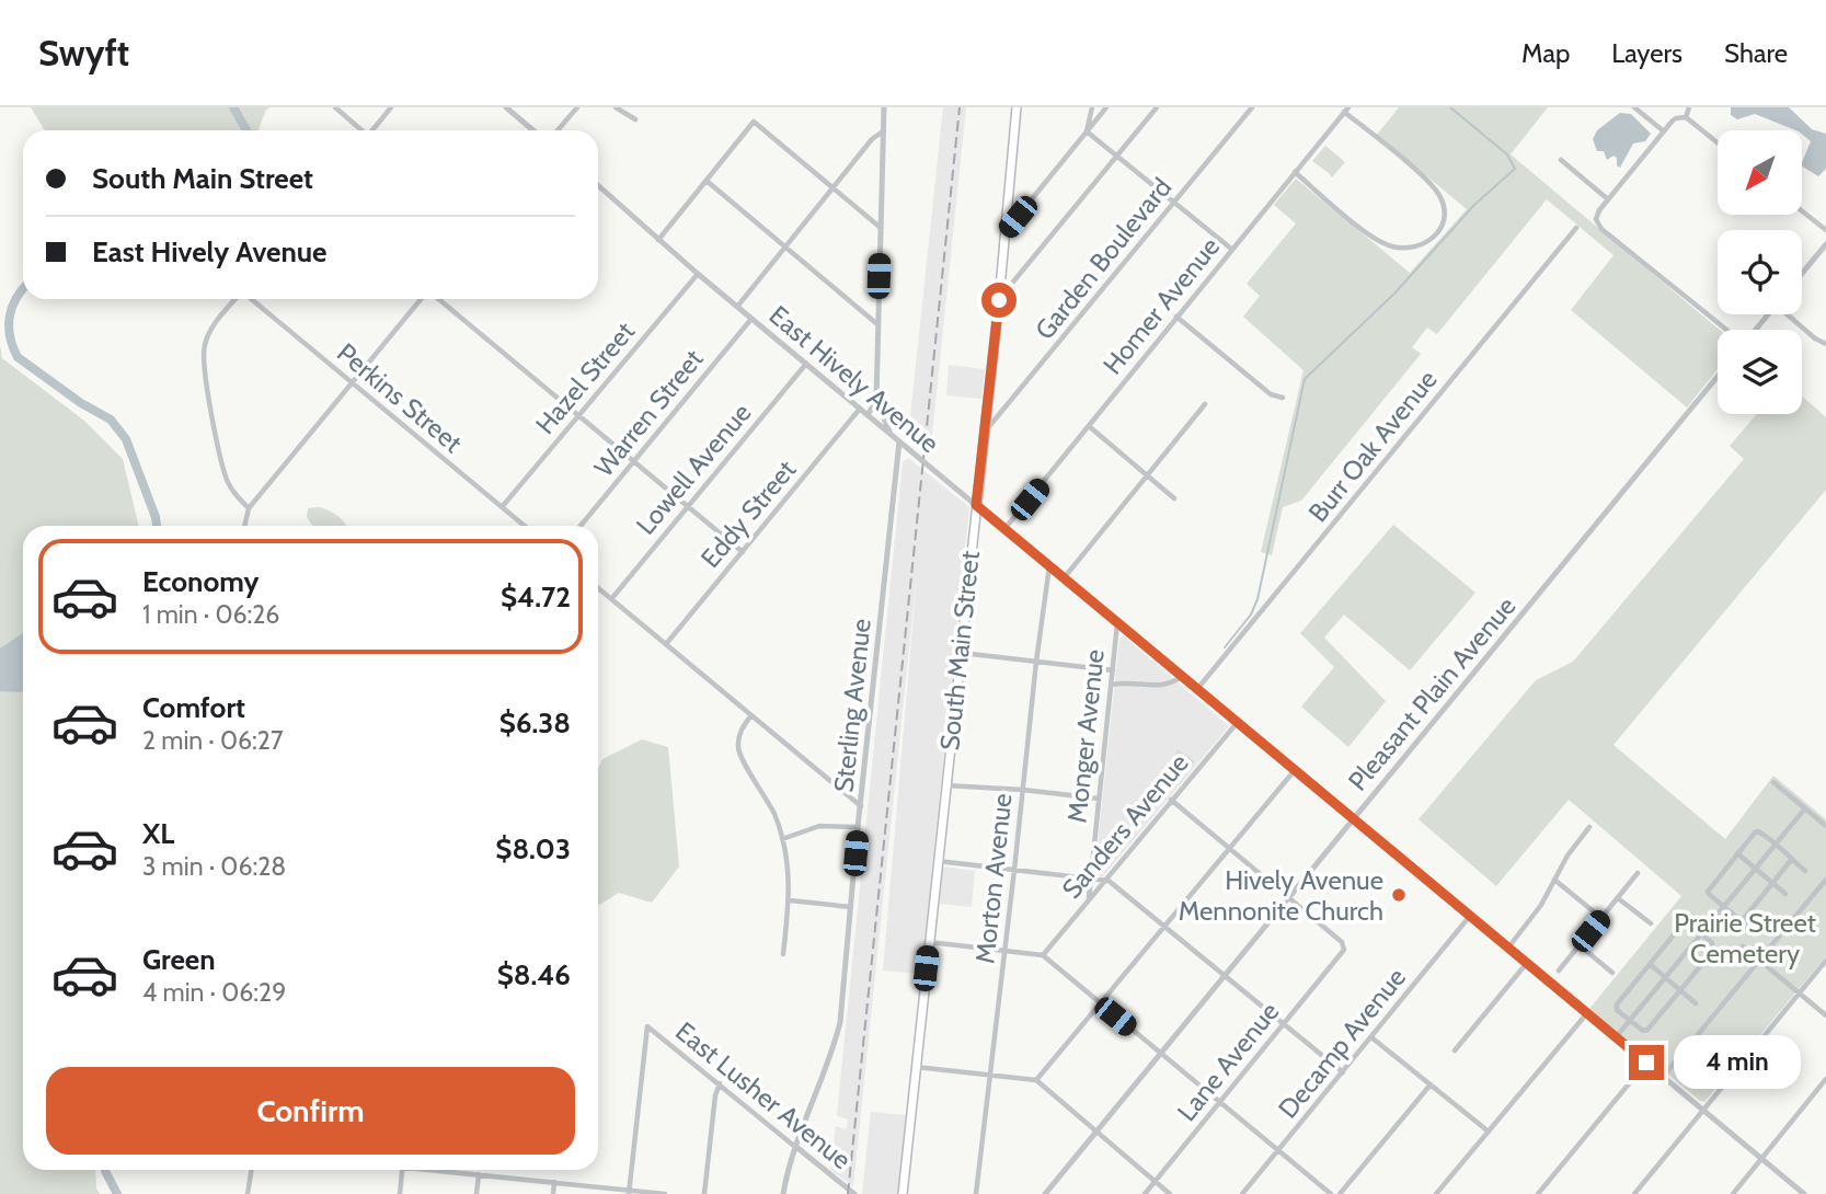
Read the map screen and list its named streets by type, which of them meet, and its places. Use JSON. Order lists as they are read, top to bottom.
{
  "streets": {
    "main road": ["South Main Street"],
    "street": [
      "Garden Boulevard",
      "Homer Avenue",
      "Hazel Street",
      "East Hively Avenue",
      "Perkins Street",
      "Warren Street",
      "Burr Oak Avenue",
      "Lowell Avenue",
      "Eddy Street",
      "Pleasant Plain Avenue",
      "Sterling Avenue",
      "Monger Avenue",
      "Sanders Avenue",
      "Morton Avenue",
      "Decamp Avenue",
      "Lane Avenue",
      "East Lusher Avenue"
    ]
  },
  "crossings": [
    ["Garden Boulevard", "South Main Street"],
    ["Homer Avenue", "East Hively Avenue"],
    ["Hazel Street", "East Hively Avenue"],
    ["Hazel Street", "Perkins Street"],
    ["East Hively Avenue", "Warren Street"],
    ["East Hively Avenue", "Burr Oak Avenue"],
    ["East Hively Avenue", "Lowell Avenue"],
    ["East Hively Avenue", "Eddy Street"],
    ["East Hively Avenue", "South Main Street"],
    ["East Hively Avenue", "Pleasant Plain Avenue"],
    ["East Hively Avenue", "Sterling Avenue"],
    ["East Hively Avenue", "Monger Avenue"],
    ["East Hively Avenue", "Sanders Avenue"],
    ["East Hively Avenue", "Morton Avenue"],
    ["East Hively Avenue", "Decamp Avenue"],
    ["Pleasant Plain Avenue", "Lane Avenue"],
    ["Sterling Avenue", "East Lusher Avenue"],
    ["Monger Avenue", "Sanders Avenue"]
  ],
  "parks": ["Prairie Street Cemetery"],
  "places": ["Hively Avenue Mennonite Church"],
  "north": "bottom left",
  "page": {
    "header": "Swyft",
    "nav": ["Map", "Layers", "Share"],
    "banner": ["South Main Street", "East Hively Avenue"],
    "list": [
      {
        "name": "Economy",
        "note": "1 min · 06:26",
        "value": "$4.72"
      },
      {
        "name": "Comfort",
        "note": "2 min · 06:27",
        "value": "$6.38"
      },
      {
        "name": "XL",
        "note": "3 min · 06:28",
        "value": "$8.03"
      },
      {
        "name": "Green",
        "note": "4 min · 06:29",
        "value": "$8.46"
      }
    ],
    "bubble": "4 min",
    "buttons": "Confirm"
  }
}
